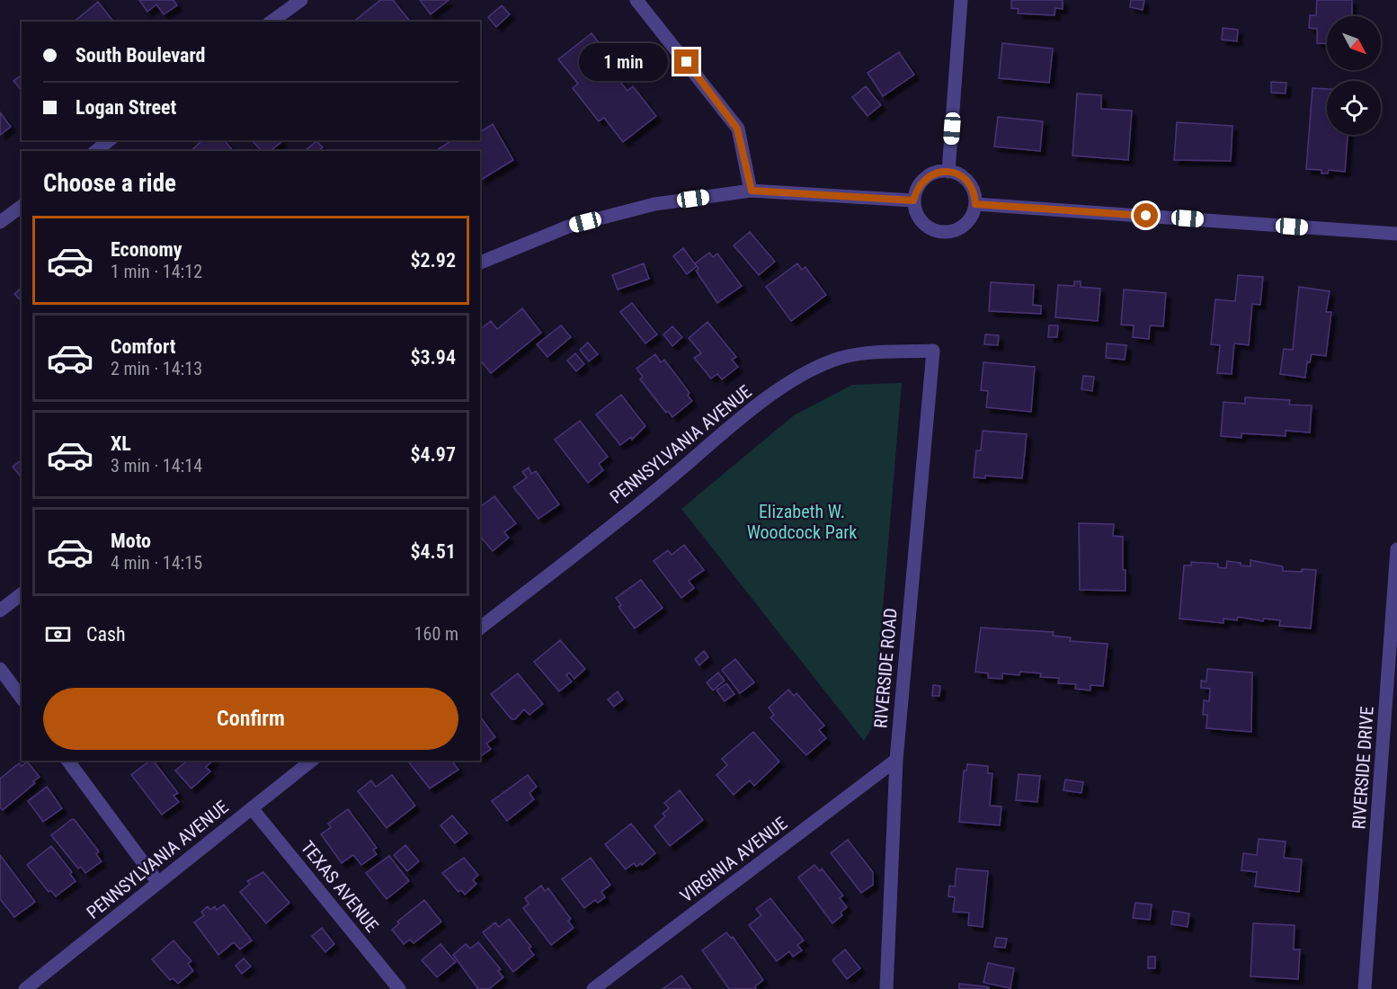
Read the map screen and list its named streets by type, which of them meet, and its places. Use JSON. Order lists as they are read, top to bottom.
{
  "streets": {
    "street": [
      "PENNSYLVANIA AVENUE",
      "RIVERSIDE ROAD",
      "RIVERSIDE DRIVE",
      "VIRGINIA AVENUE",
      "TEXAS AVENUE"
    ]
  },
  "crossings": [
    ["PENNSYLVANIA AVENUE", "RIVERSIDE ROAD"],
    ["PENNSYLVANIA AVENUE", "TEXAS AVENUE"],
    ["RIVERSIDE ROAD", "VIRGINIA AVENUE"]
  ],
  "parks": ["Elizabeth W. Woodcock Park"],
  "north": "bottom right",
  "page": {
    "banner": ["South Boulevard", "Logan Street"],
    "bubble": "1 min",
    "heading": "Choose a ride",
    "list": [
      {
        "name": "Economy",
        "note": "1 min · 14:12",
        "value": "$2.92"
      },
      {
        "name": "Comfort",
        "note": "2 min · 14:13",
        "value": "$3.94"
      },
      {
        "name": "XL",
        "note": "3 min · 14:14",
        "value": "$4.97"
      },
      {
        "name": "Moto",
        "note": "4 min · 14:15",
        "value": "$4.51"
      }
    ],
    "pay": ["Cash", "160 m"],
    "buttons": "Confirm"
  }
}
